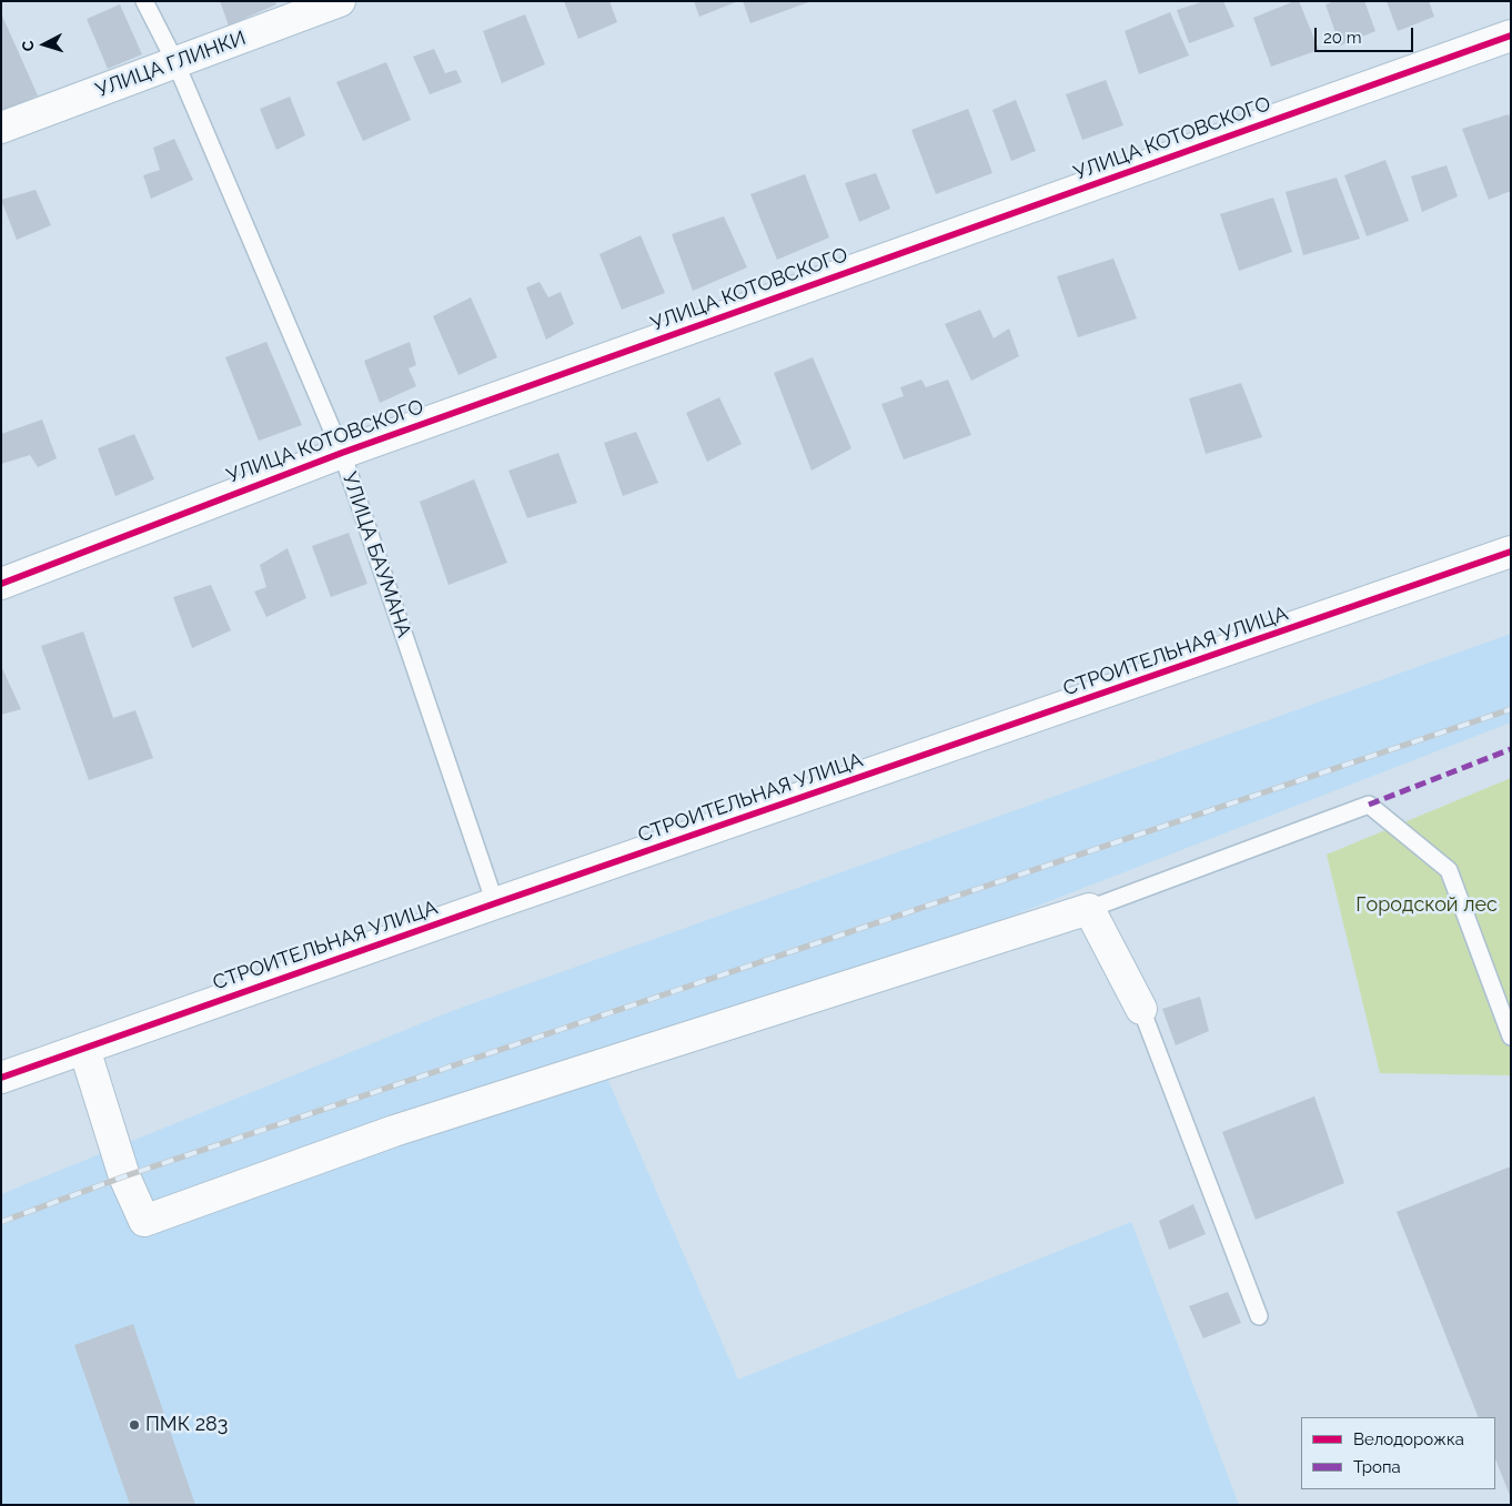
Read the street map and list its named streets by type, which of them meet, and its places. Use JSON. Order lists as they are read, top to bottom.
{
  "streets": {
    "street": ["УЛИЦА ГЛИНКИ", "УЛИЦА КОТОВСКОГО", "СТРОИТЕЛЬНАЯ УЛИЦА"],
    "lane": ["УЛИЦА БАУМАНА"]
  },
  "crossings": [
    ["УЛИЦА ГЛИНКИ", "УЛИЦА БАУМАНА"],
    ["УЛИЦА КОТОВСКОГО", "УЛИЦА БАУМАНА"],
    ["УЛИЦА БАУМАНА", "СТРОИТЕЛЬНАЯ УЛИЦА"]
  ],
  "parks": ["Городской лес"],
  "places": ["ПМК 283"],
  "legend": ["Велодорожка", "Тропа"],
  "scale_bar": "20 m",
  "north": "left"
}
